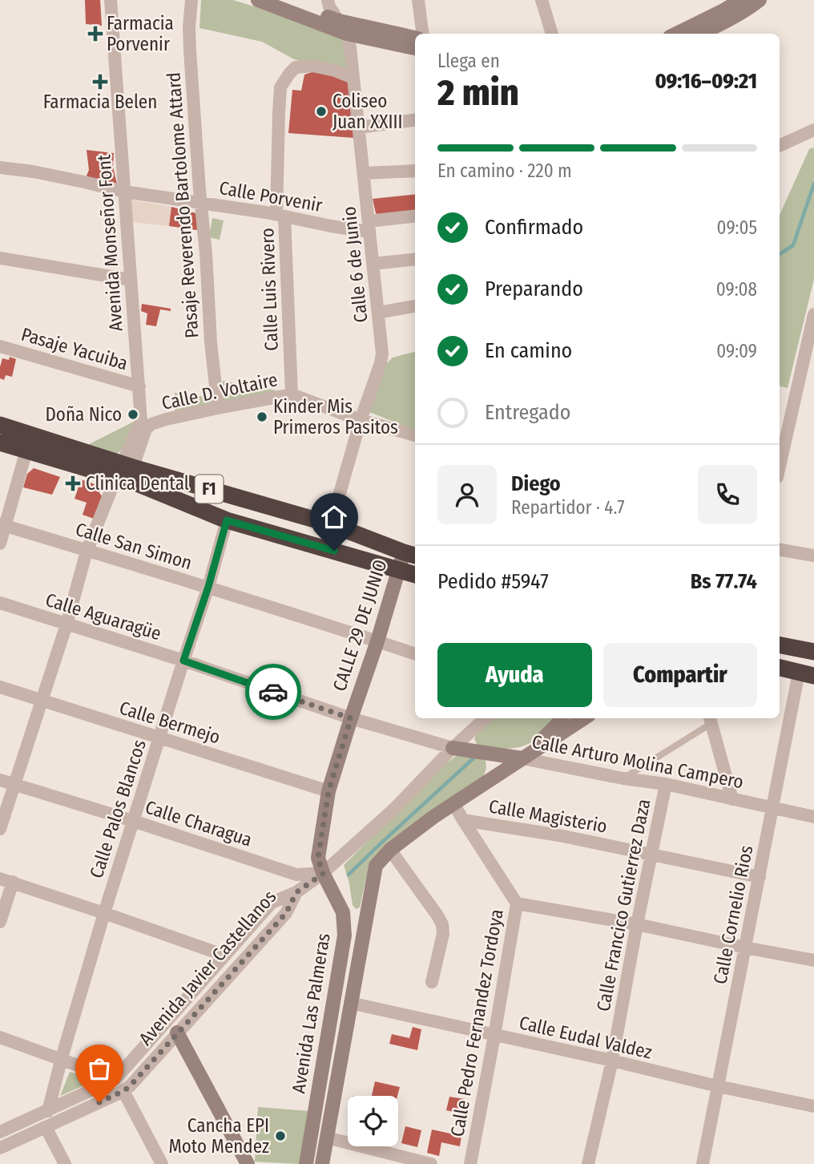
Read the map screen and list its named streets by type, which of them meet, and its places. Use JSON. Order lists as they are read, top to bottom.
{
  "streets": {
    "highway": ["F1"],
    "street": [
      "Calle Porvenir",
      "Pasaje Reverendo Bartolome Attard",
      "Avenida Monseñor Font",
      "Calle 6 de Junio",
      "Calle Luis Rivero",
      "Pasaje Yacuiba",
      "Calle D. Voltaire",
      "Calle San Simon",
      "Calle Aguaragüe",
      "CALLE 29 DE JUNIO",
      "Calle Bermejo",
      "Calle Arturo Molina Campero",
      "Calle Palos Blancos",
      "Calle Magisterio",
      "Calle Charagua",
      "Calle Francico Gutierrez Daza",
      "Calle Cornelio Rios",
      "Avenida Javier Castellanos",
      "Avenida Las Palmeras",
      "Calle Pedro Fernandez Tordoya",
      "Calle Eudal Valdez"
    ]
  },
  "crossings": [
    ["Calle Porvenir", "Pasaje Reverendo Bartolome Attard"],
    ["Calle Porvenir", "Avenida Monseñor Font"],
    ["Calle Porvenir", "Calle 6 de Junio"],
    ["Calle Porvenir", "Calle Luis Rivero"],
    ["Pasaje Reverendo Bartolome Attard", "Calle D. Voltaire"],
    ["Avenida Monseñor Font", "Pasaje Yacuiba"],
    ["Avenida Monseñor Font", "Calle D. Voltaire"],
    ["Avenida Monseñor Font", "F1"],
    ["Calle 6 de Junio", "Calle Luis Rivero"],
    ["Calle 6 de Junio", "Calle D. Voltaire"],
    ["Calle 6 de Junio", "F1"],
    ["Calle Luis Rivero", "Calle D. Voltaire"],
    ["Calle D. Voltaire", "F1"],
    ["F1", "CALLE 29 DE JUNIO"],
    ["F1", "Calle Palos Blancos"],
    ["Calle San Simon", "CALLE 29 DE JUNIO"],
    ["Calle San Simon", "Calle Palos Blancos"],
    ["Calle Aguaragüe", "CALLE 29 DE JUNIO"],
    ["Calle Aguaragüe", "Calle Arturo Molina Campero"],
    ["Calle Aguaragüe", "Calle Palos Blancos"],
    ["Calle Aguaragüe", "Avenida Javier Castellanos"],
    ["CALLE 29 DE JUNIO", "Calle Bermejo"],
    ["CALLE 29 DE JUNIO", "Calle Charagua"],
    ["CALLE 29 DE JUNIO", "Avenida Javier Castellanos"],
    ["CALLE 29 DE JUNIO", "Avenida Las Palmeras"],
    ["Calle Bermejo", "Calle Palos Blancos"],
    ["Calle Arturo Molina Campero", "Calle Francico Gutierrez Daza"],
    ["Calle Arturo Molina Campero", "Calle Cornelio Rios"],
    ["Calle Arturo Molina Campero", "Avenida Javier Castellanos"],
    ["Calle Palos Blancos", "Calle Charagua"],
    ["Calle Palos Blancos", "Avenida Javier Castellanos"],
    ["Calle Magisterio", "Calle Francico Gutierrez Daza"],
    ["Calle Magisterio", "Calle Cornelio Rios"],
    ["Calle Magisterio", "Calle Pedro Fernandez Tordoya"],
    ["Calle Charagua", "Avenida Javier Castellanos"],
    ["Calle Charagua", "Avenida Las Palmeras"],
    ["Calle Francico Gutierrez Daza", "Calle Eudal Valdez"],
    ["Calle Cornelio Rios", "Calle Eudal Valdez"],
    ["Avenida Javier Castellanos", "Avenida Las Palmeras"],
    ["Avenida Las Palmeras", "Calle Eudal Valdez"],
    ["Calle Pedro Fernandez Tordoya", "Calle Eudal Valdez"]
  ],
  "places": {
    "health": ["Farmacia Porvenir", "Farmacia Belen", "Clinica Dental"],
    "other": [
      "Coliseo Juan XXIII",
      "Doña Nico",
      "Kinder Mis Primeros Pasitos",
      "Cancha EPI Moto Mendez"
    ]
  },
  "page": {
    "heading": ["2 min", "Llega en", "09:16–09:21"],
    "panel": [
      "Diego",
      "Repartidor · 4.7",
      "Pedido #5947",
      "Bs 77.74"
    ],
    "bar": "En camino · 220 m",
    "list": [
      ["Confirmado", "09:05"],
      ["Preparando", "09:08"],
      ["En camino", "09:09"],
      "Entregado"
    ],
    "buttons": ["Ayuda", "Compartir"]
  }
}
